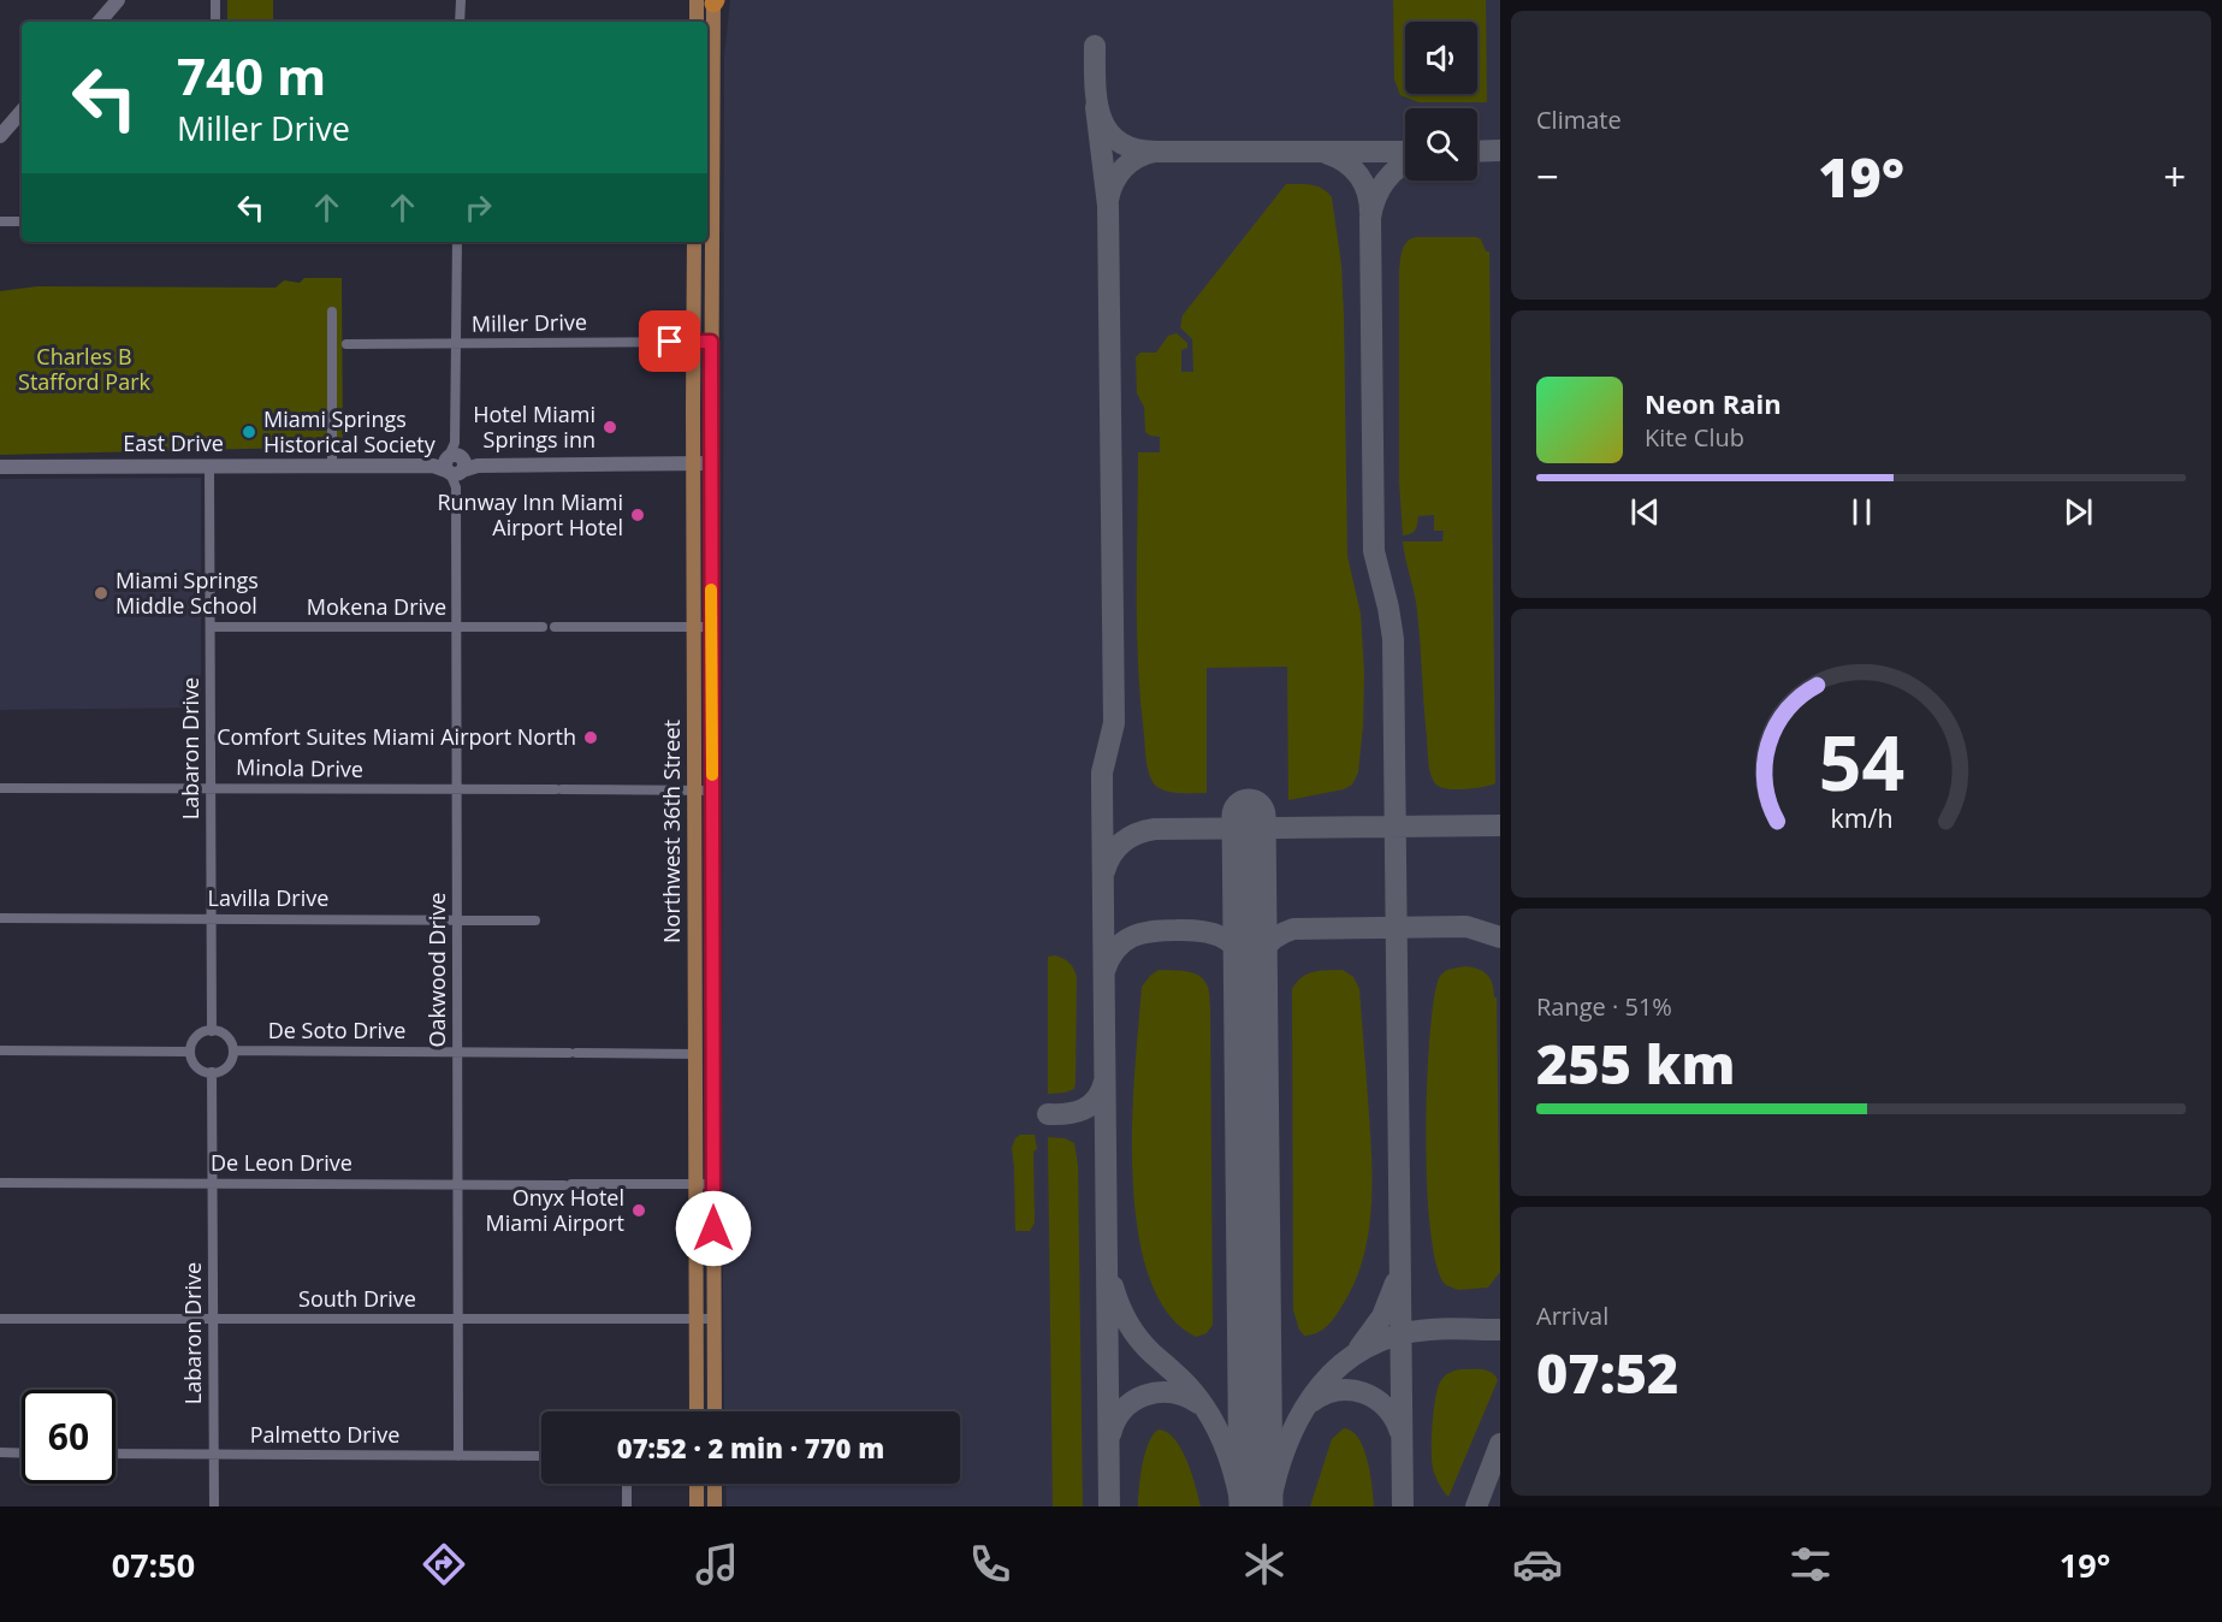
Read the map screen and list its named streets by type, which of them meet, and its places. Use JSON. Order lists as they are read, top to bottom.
{
  "streets": {
    "main road": ["Northwest 36th Street"],
    "street": [
      "Miller Drive",
      "East Drive",
      "Mokena Drive",
      "Labaron Drive",
      "Minola Drive",
      "Lavilla Drive",
      "Oakwood Drive",
      "De Soto Drive",
      "De Leon Drive",
      "South Drive",
      "Palmetto Drive"
    ]
  },
  "crossings": [
    ["Miller Drive", "Northwest 36th Street"],
    ["Miller Drive", "Oakwood Drive"],
    ["East Drive", "Labaron Drive"],
    ["East Drive", "Northwest 36th Street"],
    ["East Drive", "Oakwood Drive"],
    ["Mokena Drive", "Labaron Drive"],
    ["Mokena Drive", "Oakwood Drive"],
    ["Labaron Drive", "Minola Drive"],
    ["Labaron Drive", "Lavilla Drive"],
    ["Labaron Drive", "De Soto Drive"],
    ["Labaron Drive", "De Leon Drive"],
    ["Labaron Drive", "South Drive"],
    ["Labaron Drive", "Palmetto Drive"],
    ["Minola Drive", "Northwest 36th Street"],
    ["Minola Drive", "Oakwood Drive"],
    ["Northwest 36th Street", "De Soto Drive"],
    ["Northwest 36th Street", "De Leon Drive"],
    ["Northwest 36th Street", "South Drive"],
    ["Lavilla Drive", "Oakwood Drive"],
    ["Oakwood Drive", "De Soto Drive"],
    ["Oakwood Drive", "De Leon Drive"],
    ["Oakwood Drive", "South Drive"],
    ["Oakwood Drive", "Palmetto Drive"]
  ],
  "parks": ["Charles B Stafford Park"],
  "places": [
    "Hotel Miami Springs inn",
    "Miami Springs Historical Society",
    "Runway Inn Miami Airport Hotel",
    "Miami Springs Middle School",
    "Comfort Suites Miami Airport North",
    "Onyx Hotel Miami Airport"
  ],
  "page": {
    "tile": [
      "Climate",
      ["Range · 51%", "255 km"],
      ["Arrival", "07:52"]
    ],
    "turn": ["740 m", "Miller Drive"],
    "heat": ["−", "19°", "+"],
    "song": ["Neon Rain", "Kite Club"],
    "limit": "60",
    "trip": "07:52 · 2 min · 770 m",
    "tabs": ["07:50", "19°"],
    "gauge": ["54", "km/h"]
  }
}
